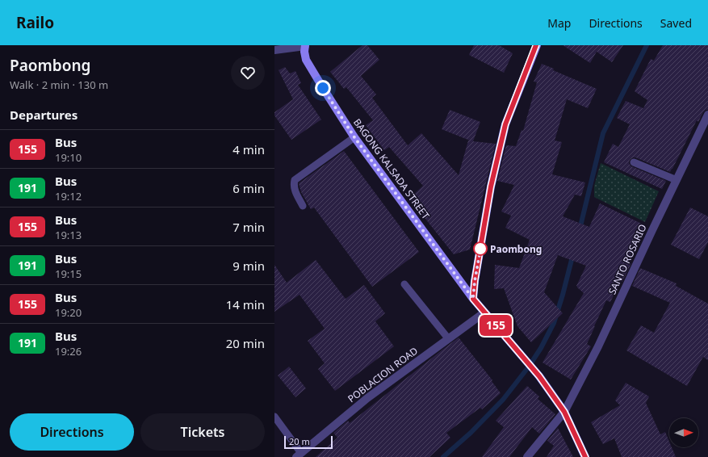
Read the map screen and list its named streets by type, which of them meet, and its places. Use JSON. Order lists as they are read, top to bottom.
{
  "streets": {
    "main road": ["BAGONG KALSADA STREET"],
    "street": ["SANTO ROSARIO", "POBLACION ROAD"]
  },
  "crossings": [
    ["BAGONG KALSADA STREET", "SANTO ROSARIO"],
    ["BAGONG KALSADA STREET", "POBLACION ROAD"]
  ],
  "places": ["Paombong"],
  "lines": ["bus line 155"],
  "scale_bar": "20 m",
  "north": "right",
  "page": {
    "header": "Railo",
    "nav": ["Map", "Directions", "Saved"],
    "heading": [
      ["Paombong", "Walk · 2 min · 130 m"],
      "Departures"
    ],
    "on_map": "155",
    "list": [
      {
        "mark": "155",
        "name": "Bus",
        "note": "19:10",
        "value": "4 min"
      },
      {
        "mark": "191",
        "name": "Bus",
        "note": "19:12",
        "value": "6 min"
      },
      {
        "mark": "155",
        "name": "Bus",
        "note": "19:13",
        "value": "7 min"
      },
      {
        "mark": "191",
        "name": "Bus",
        "note": "19:15",
        "value": "9 min"
      },
      {
        "mark": "155",
        "name": "Bus",
        "note": "19:20",
        "value": "14 min"
      },
      {
        "mark": "191",
        "name": "Bus",
        "note": "19:26",
        "value": "20 min"
      }
    ],
    "buttons": ["Directions", "Tickets"],
    "scale": "20 m"
  }
}
